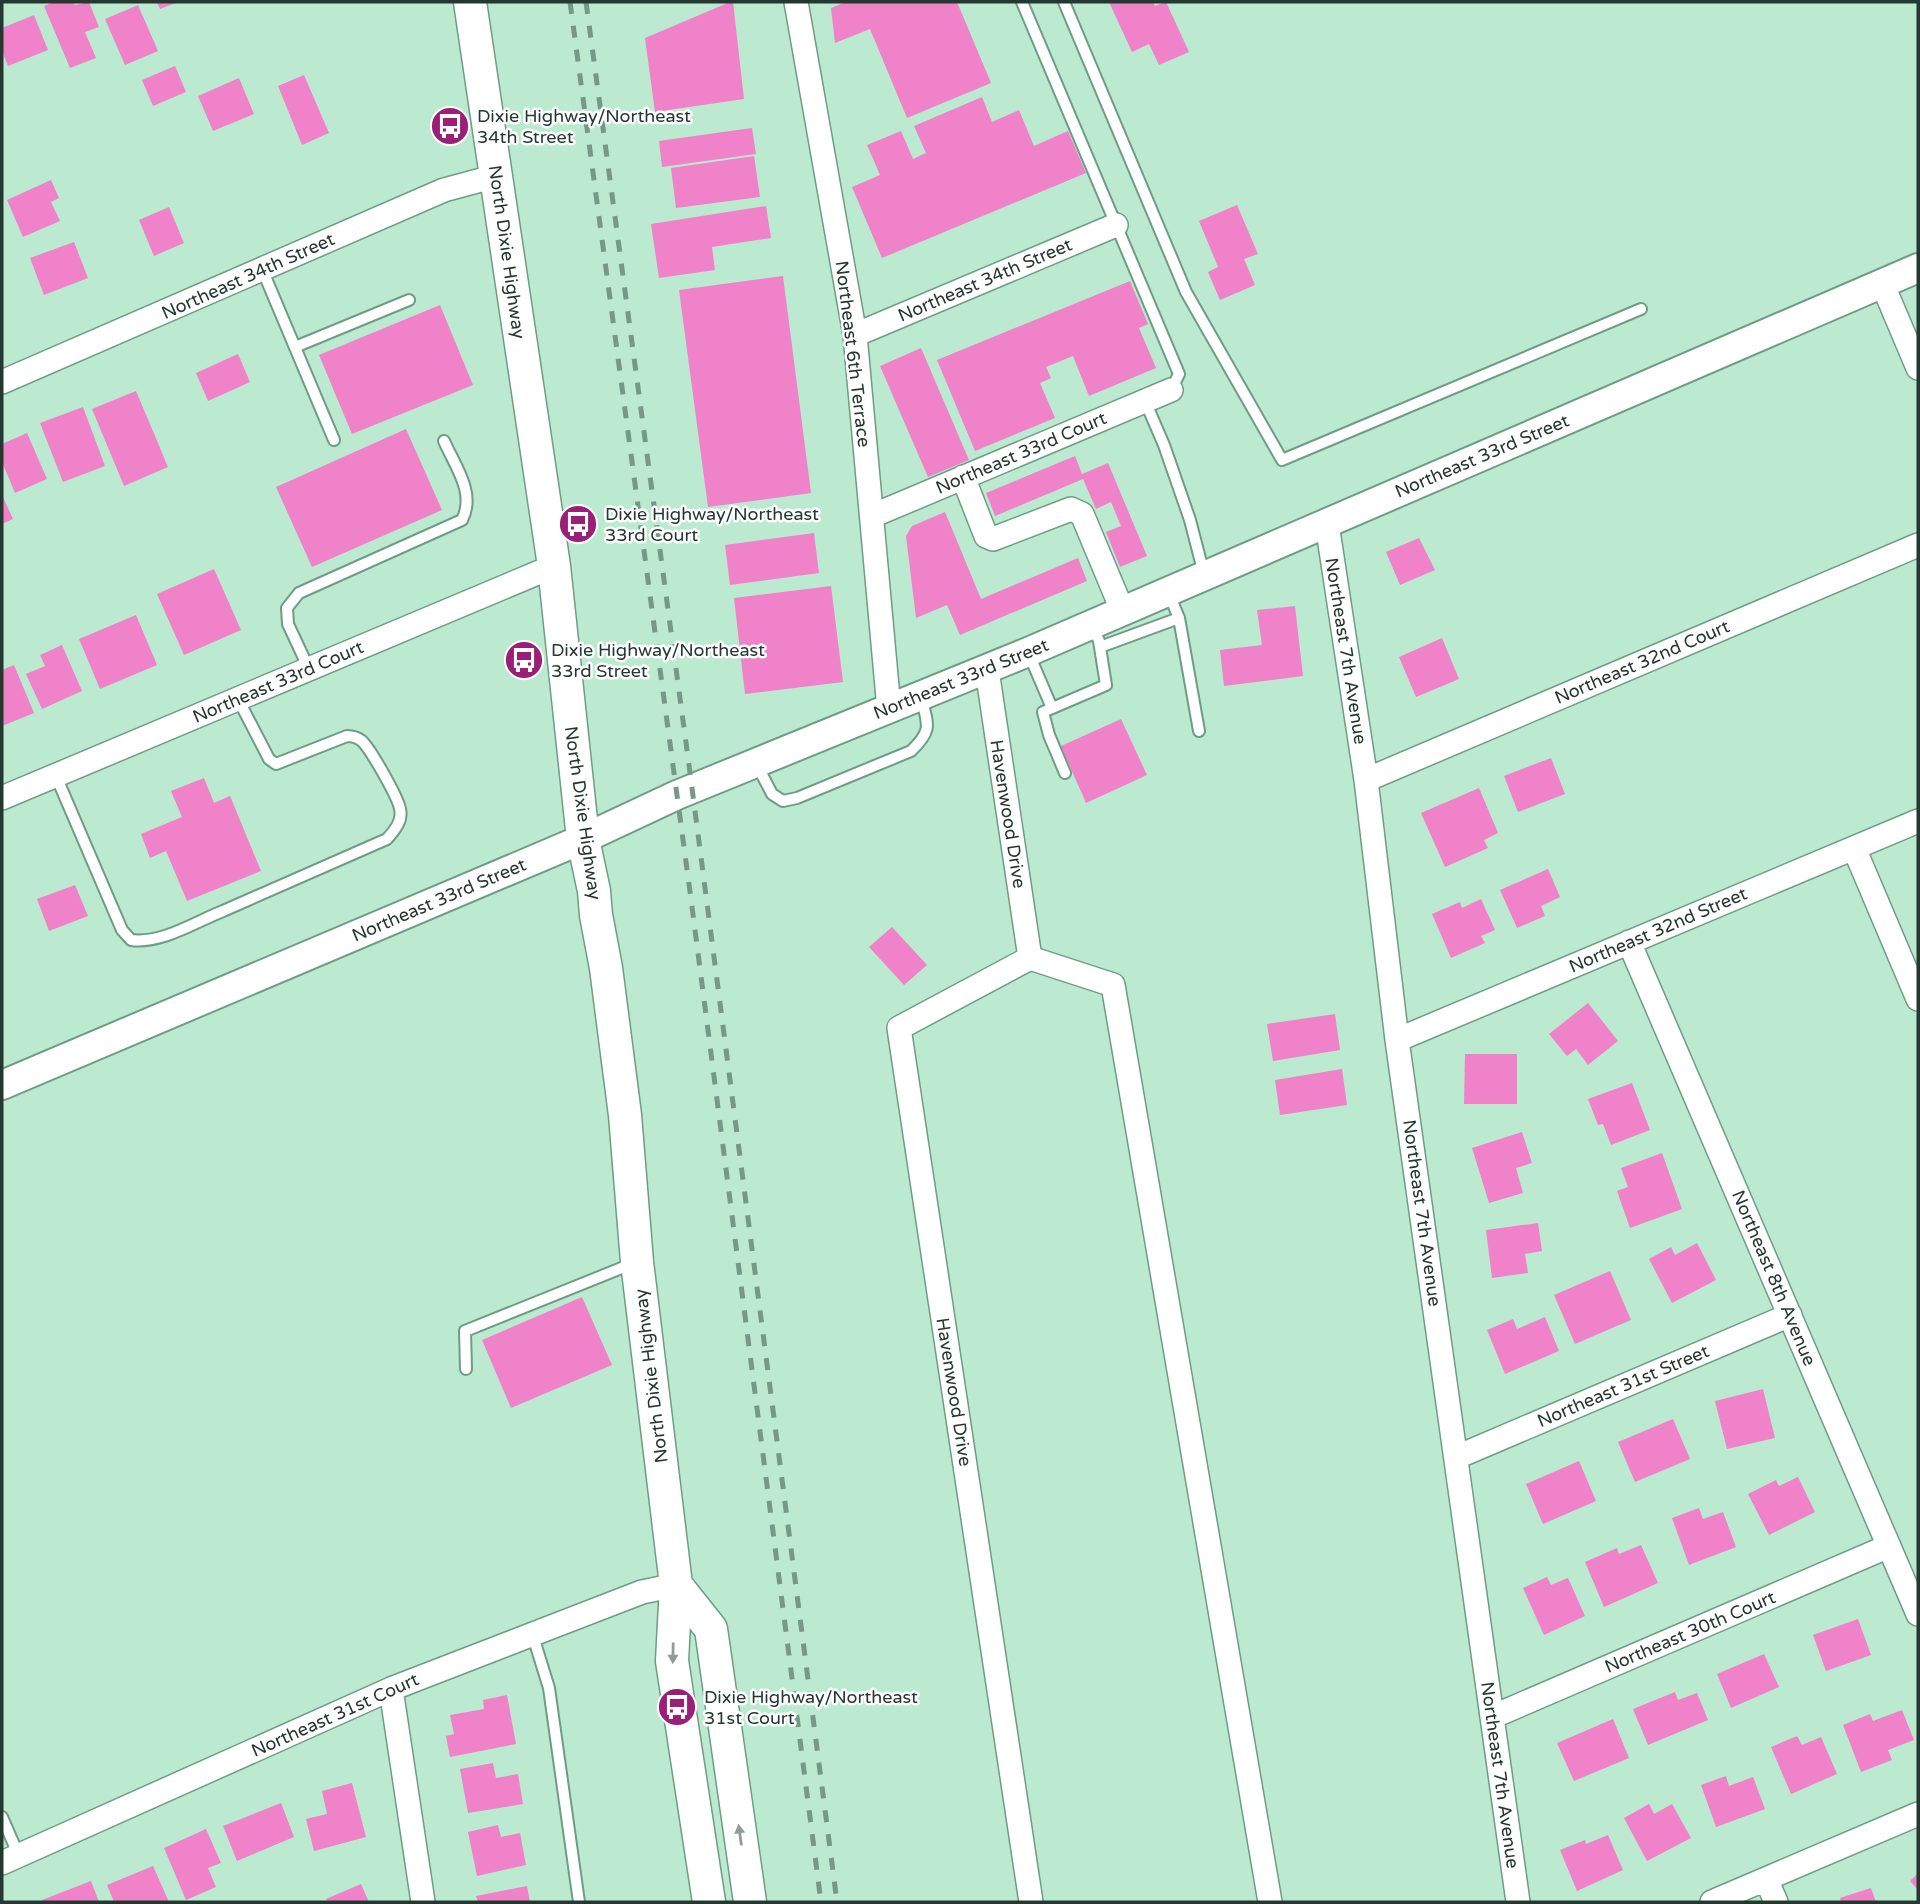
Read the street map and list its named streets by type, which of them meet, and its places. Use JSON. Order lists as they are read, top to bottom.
{
  "streets": {
    "main road": ["North Dixie Highway"],
    "street": [
      "Northeast 34th Street",
      "Northeast 6th Terrace",
      "Northeast 33rd Court",
      "Northeast 33rd Street",
      "Northeast 7th Avenue",
      "Northeast 32nd Court",
      "Havenwood Drive",
      "Northeast 32nd Street",
      "Northeast 8th Avenue",
      "Northeast 31st Street",
      "Northeast 30th Court",
      "Northeast 31st Court"
    ]
  },
  "crossings": [
    ["North Dixie Highway", "Northeast 34th Street"],
    ["North Dixie Highway", "Northeast 33rd Court"],
    ["North Dixie Highway", "Northeast 33rd Street"],
    ["North Dixie Highway", "Northeast 31st Court"],
    ["Northeast 34th Street", "Northeast 6th Terrace"],
    ["Northeast 6th Terrace", "Northeast 33rd Court"],
    ["Northeast 6th Terrace", "Northeast 33rd Street"],
    ["Northeast 33rd Street", "Northeast 7th Avenue"],
    ["Northeast 33rd Street", "Havenwood Drive"],
    ["Northeast 7th Avenue", "Northeast 32nd Court"],
    ["Northeast 7th Avenue", "Northeast 32nd Street"],
    ["Northeast 7th Avenue", "Northeast 31st Street"],
    ["Northeast 7th Avenue", "Northeast 30th Court"],
    ["Northeast 32nd Street", "Northeast 8th Avenue"],
    ["Northeast 8th Avenue", "Northeast 31st Street"],
    ["Northeast 8th Avenue", "Northeast 30th Court"]
  ],
  "places": {
    "bus stop": [
      "Dixie Highway/Northeast 34th Street",
      "Dixie Highway/Northeast 33rd Court",
      "Dixie Highway/Northeast 33rd Street",
      "Dixie Highway/Northeast 31st Court"
    ]
  }
}
